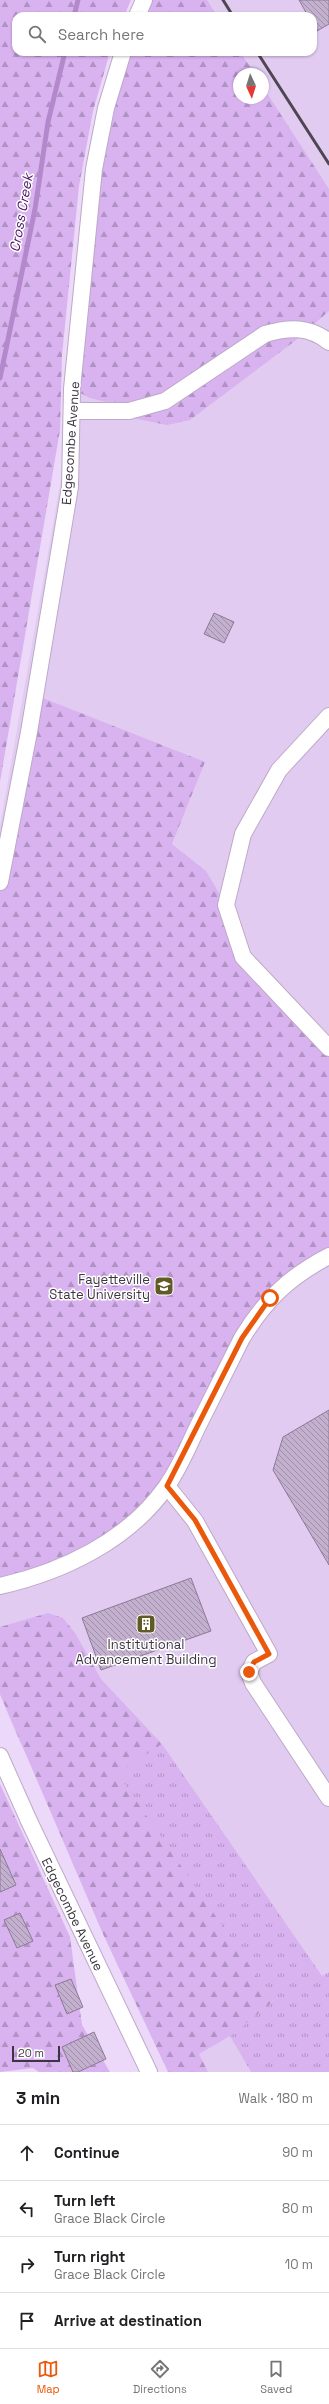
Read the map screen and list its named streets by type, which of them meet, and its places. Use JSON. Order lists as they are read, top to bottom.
{
  "streets": {
    "street": ["Edgecombe Avenue"]
  },
  "water": ["Cross Creek"],
  "places": {
    "school or university": ["Fayetteville State University"],
    "building": ["Institutional Advancement Building"]
  },
  "scale_bar": "20 m",
  "north": "bottom",
  "page": {
    "search": "Search here",
    "scale": "20 m",
    "heading": ["3 min", "Walk · 180 m"],
    "list": [
      ["Continue", "90 m"],
      ["Turn left", "Grace Black Circle", "80 m"],
      ["Turn right", "Grace Black Circle", "10 m"],
      "Arrive at destination"
    ],
    "nav": ["Map", "Directions", "Saved"]
  }
}
